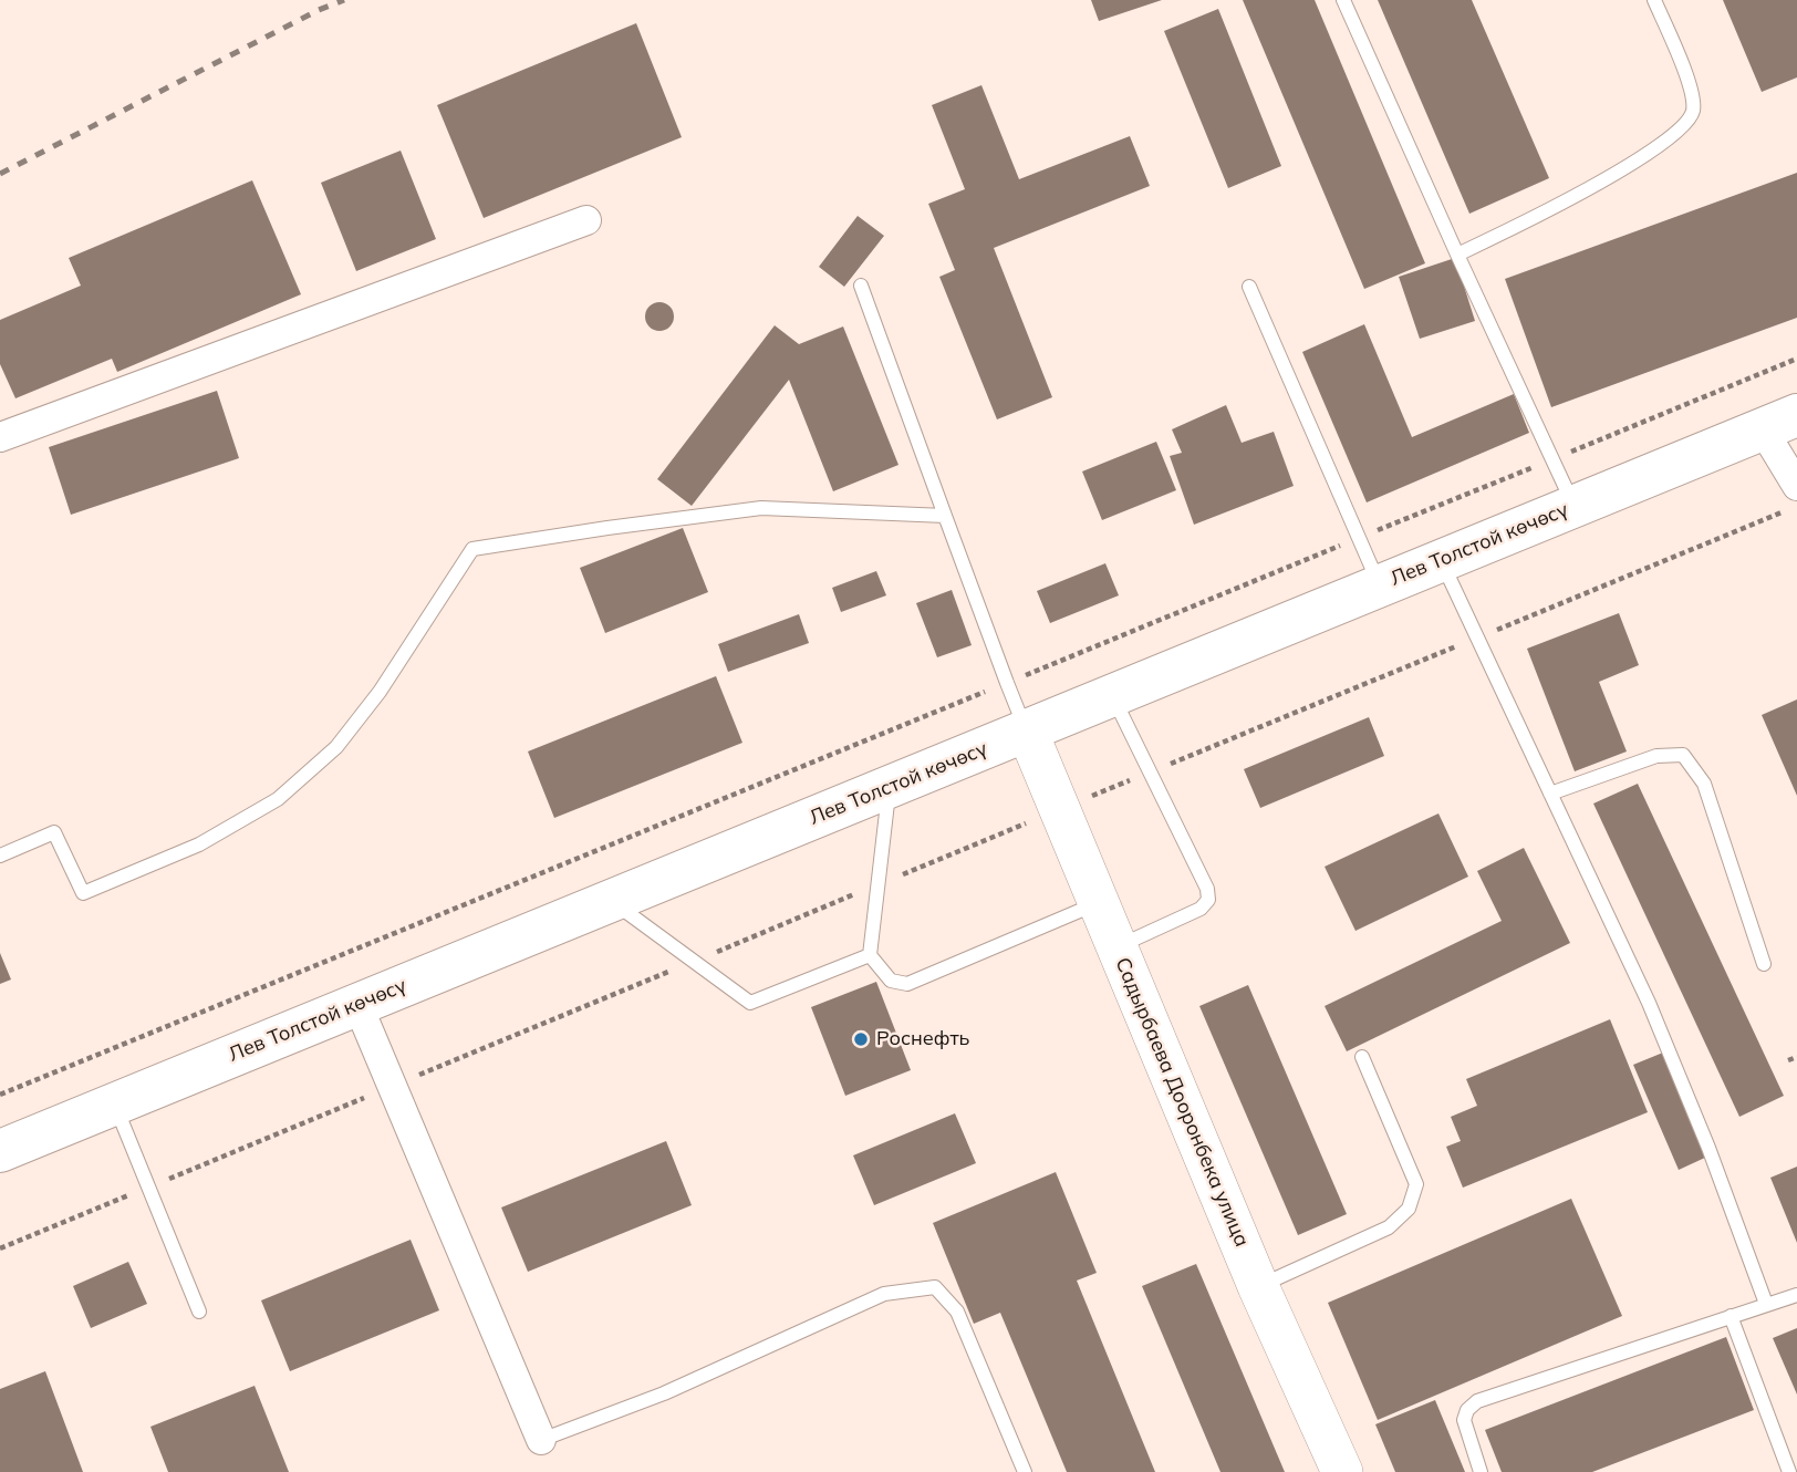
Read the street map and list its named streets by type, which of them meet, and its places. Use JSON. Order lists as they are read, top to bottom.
{
  "streets": {
    "main road": ["Лев Толстой көчөсү", "Садырбаева Дооронбека улица"]
  },
  "crossings": [
    ["Лев Толстой көчөсү", "Садырбаева Дооронбека улица"]
  ],
  "places": ["Роснефть"]
}
